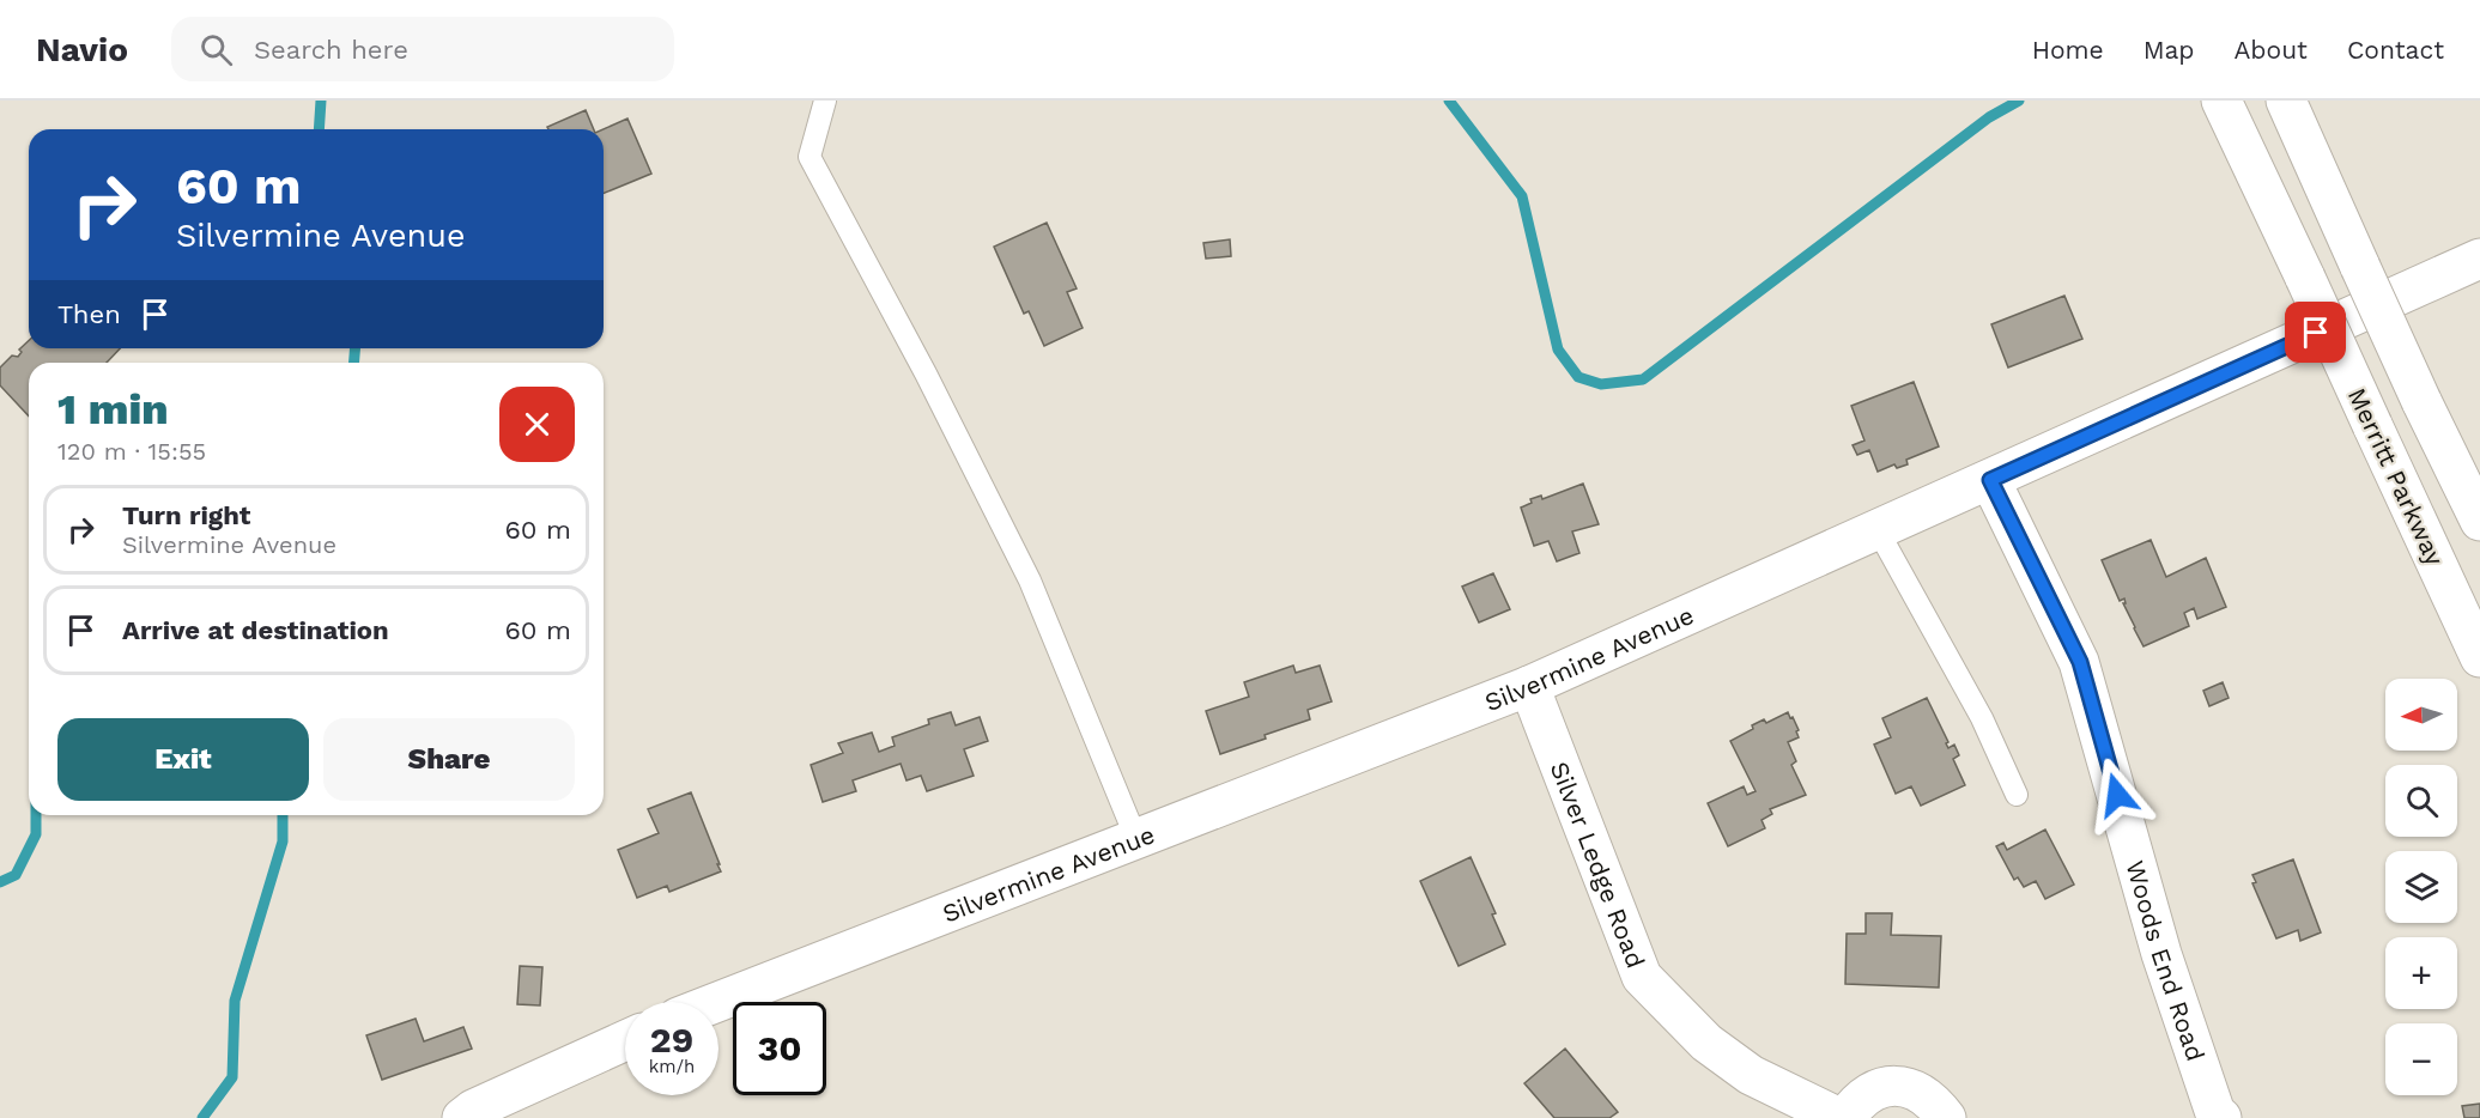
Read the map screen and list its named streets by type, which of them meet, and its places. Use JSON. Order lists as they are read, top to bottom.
{
  "streets": {
    "main road": [
      "Merritt Parkway",
      "Silvermine Avenue",
      "Silver Ledge Road",
      "Woods End Road"
    ]
  },
  "crossings": [
    ["Silvermine Avenue", "Silver Ledge Road"],
    ["Silvermine Avenue", "Woods End Road"]
  ],
  "north": "left",
  "page": {
    "header": "Navio",
    "search": "Search here",
    "nav": [
      "Home",
      "Map",
      "About",
      "Contact"
    ],
    "turn": ["60 m", "Silvermine Avenue"],
    "then": "Then",
    "heading": ["1 min", "120 m · 15:55"],
    "list": [
      {
        "name": "Turn right",
        "note": "Silvermine Avenue",
        "value": "60 m"
      },
      {
        "name": "Arrive at destination",
        "value": "60 m"
      }
    ],
    "map_buttons": ["+", "−"],
    "buttons": ["Exit", "Share"],
    "speed": "29 km/h",
    "limit": "30"
  }
}
